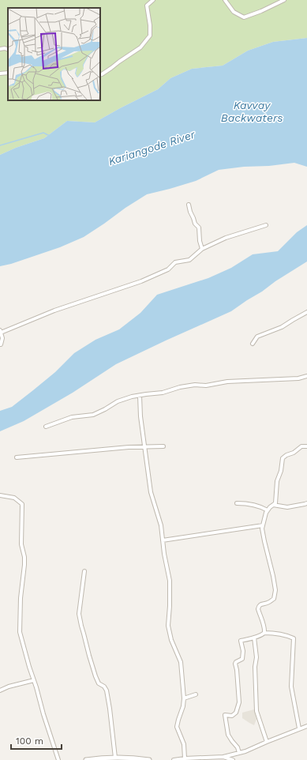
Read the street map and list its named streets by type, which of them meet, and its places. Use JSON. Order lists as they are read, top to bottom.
{
  "water": ["Kavvay Backwaters", "Kariangode River"],
  "scale_bar": "100 m"
}
